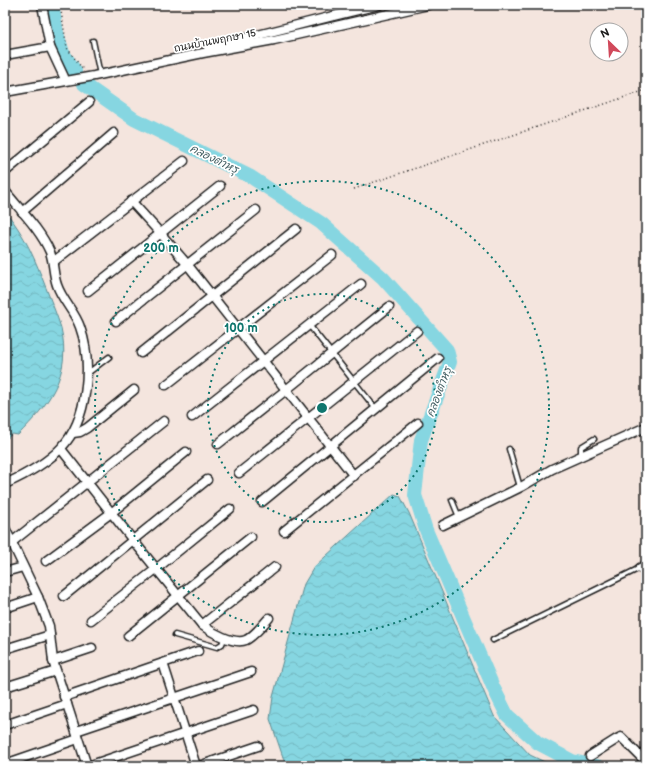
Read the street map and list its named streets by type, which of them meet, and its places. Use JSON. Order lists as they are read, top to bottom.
{
  "streets": {
    "street": ["ถนนบ้านพฤกษา 15"]
  },
  "water": ["คลองตำหรุ"],
  "north": "top left",
  "rings": ["200 m", "100 m"]
}
